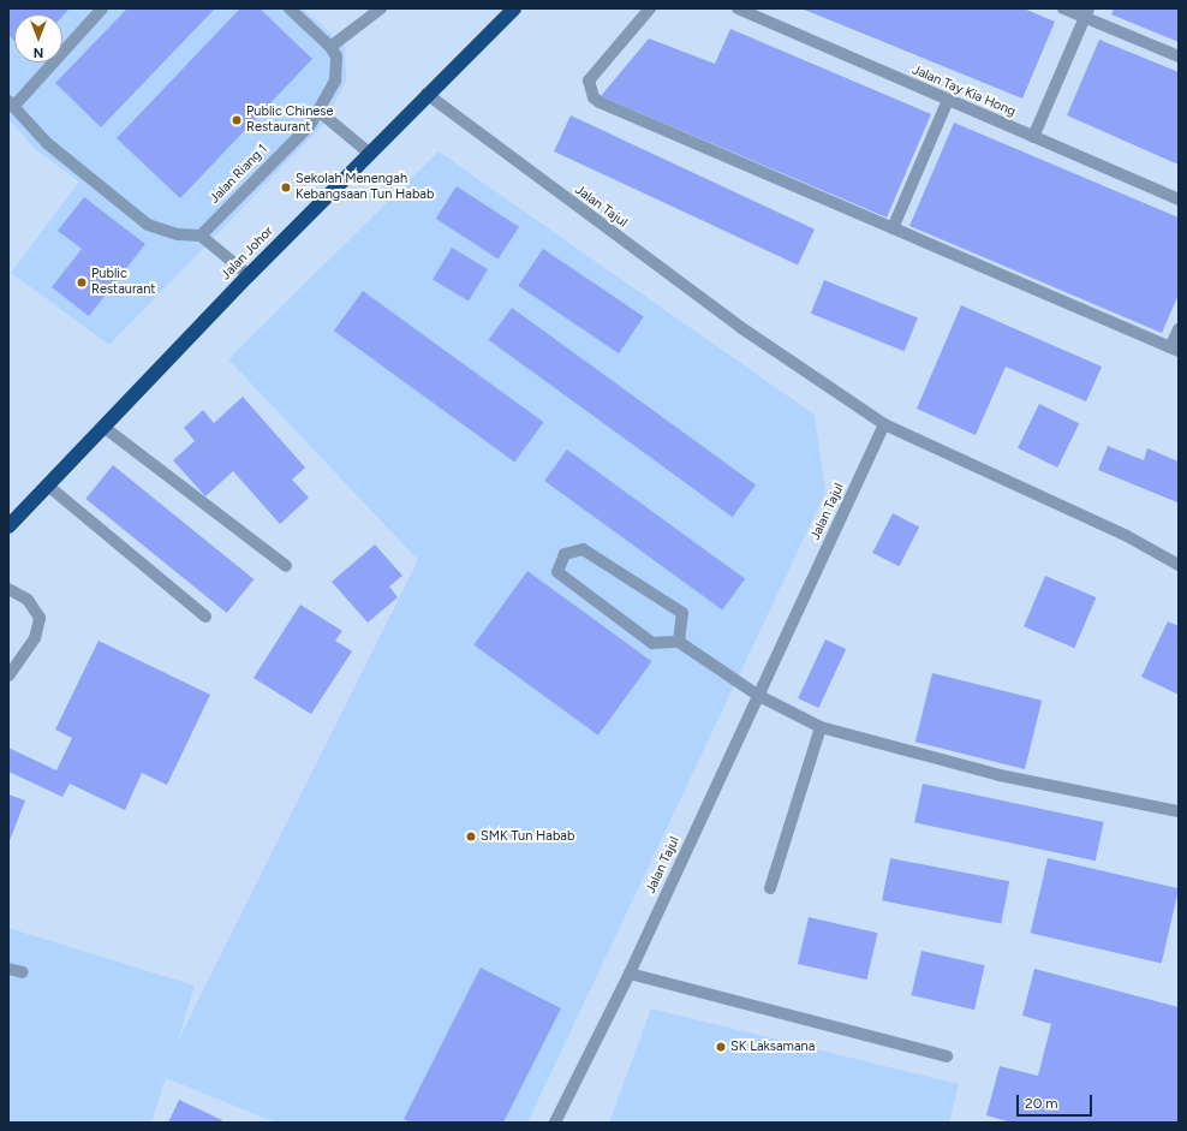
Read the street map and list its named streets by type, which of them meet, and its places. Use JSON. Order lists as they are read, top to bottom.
{
  "streets": {
    "highway": ["Jalan Johor"],
    "street": ["Jalan Tay Kia Hong", "Jalan Riang 1", "Jalan Tajul"]
  },
  "crossings": [
    ["Jalan Tajul", "Jalan Johor"]
  ],
  "places": [
    "Public Chinese Restaurant",
    "Sekolah Menengah Kebangsaan Tun Habab",
    "Public Restaurant",
    "SMK Tun Habab",
    "SK Laksamana"
  ],
  "scale_bar": "20 m",
  "north": "bottom"
}
